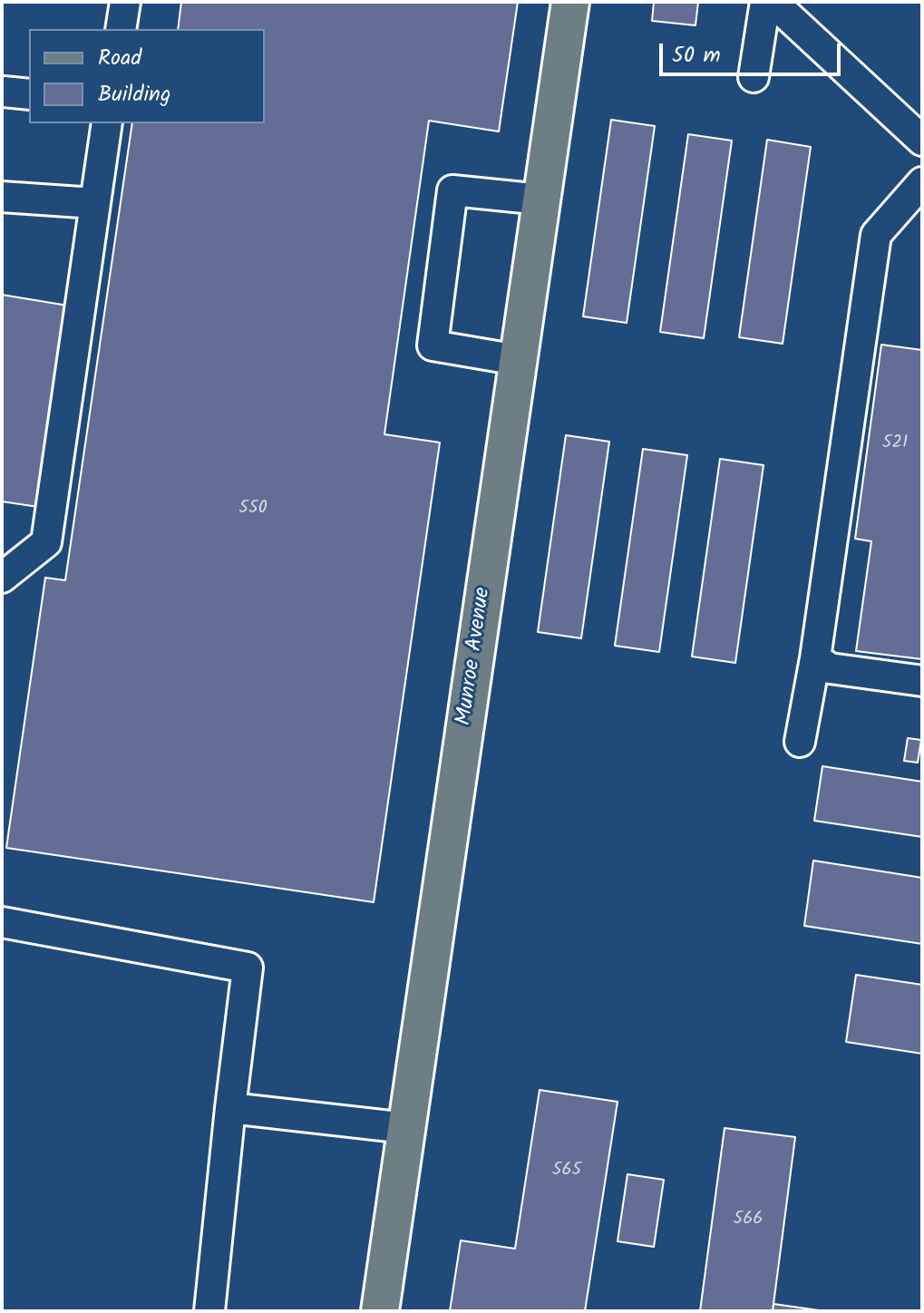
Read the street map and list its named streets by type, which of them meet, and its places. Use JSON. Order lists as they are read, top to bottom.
{
  "streets": {
    "main road": ["Munroe Avenue"]
  },
  "house_numbers": [
    "521",
    "550",
    "565",
    "566"
  ],
  "legend": ["Road", "Building"],
  "scale_bar": "50 m"
}
